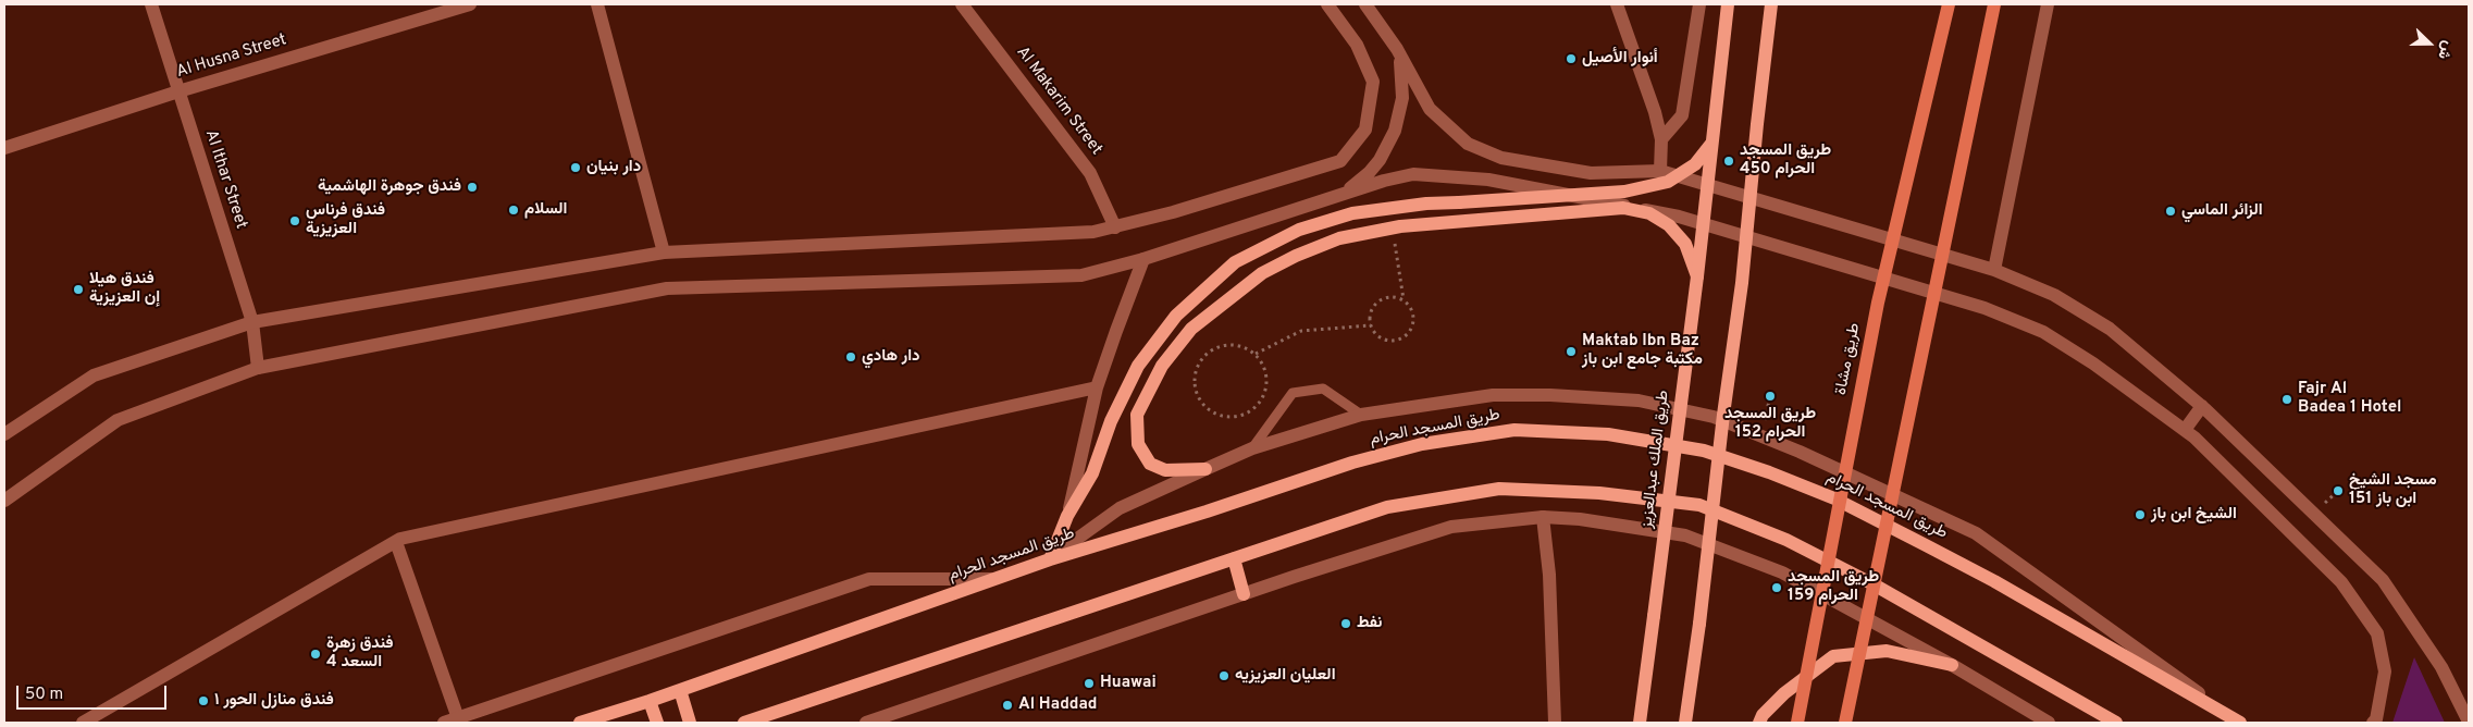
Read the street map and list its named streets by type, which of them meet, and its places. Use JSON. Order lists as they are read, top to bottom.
{
  "streets": {
    "main road": ["طريق مشاة", "طريق المسجد الحرام", "طريق الملك عبدالعزيز"],
    "street": ["Al Husna Street", "Al Makarim Street", "Al Ithar Street"]
  },
  "crossings": [
    ["Al Husna Street", "Al Ithar Street"]
  ],
  "places": [
    "أنوار الأصيل",
    "طريق المسجد الحرام 450",
    "دار بنيان",
    "فندق جوهرة الهاشمية",
    "السلام",
    "الزائر الماسي",
    "فندق فرناس العزيزية",
    "فندق هيلا إن العزيزية",
    "Maktab Ibn Baz مكتبة جامع ابن باز",
    "دار هادي",
    "طريق المسجد الحرام 152",
    "Fajr Al Badea 1 Hotel",
    "مسجد الشيخ ابن باز 151",
    "الشيخ ابن باز",
    "طريق المسجد الحرام 159",
    "نفط",
    "فندق زهرة السعد 4",
    "العليان العزيزيه",
    "Huawai",
    "فندق منازل الحور ١",
    "Al Haddad"
  ],
  "scale_bar": "50 m",
  "north": "right"
}
